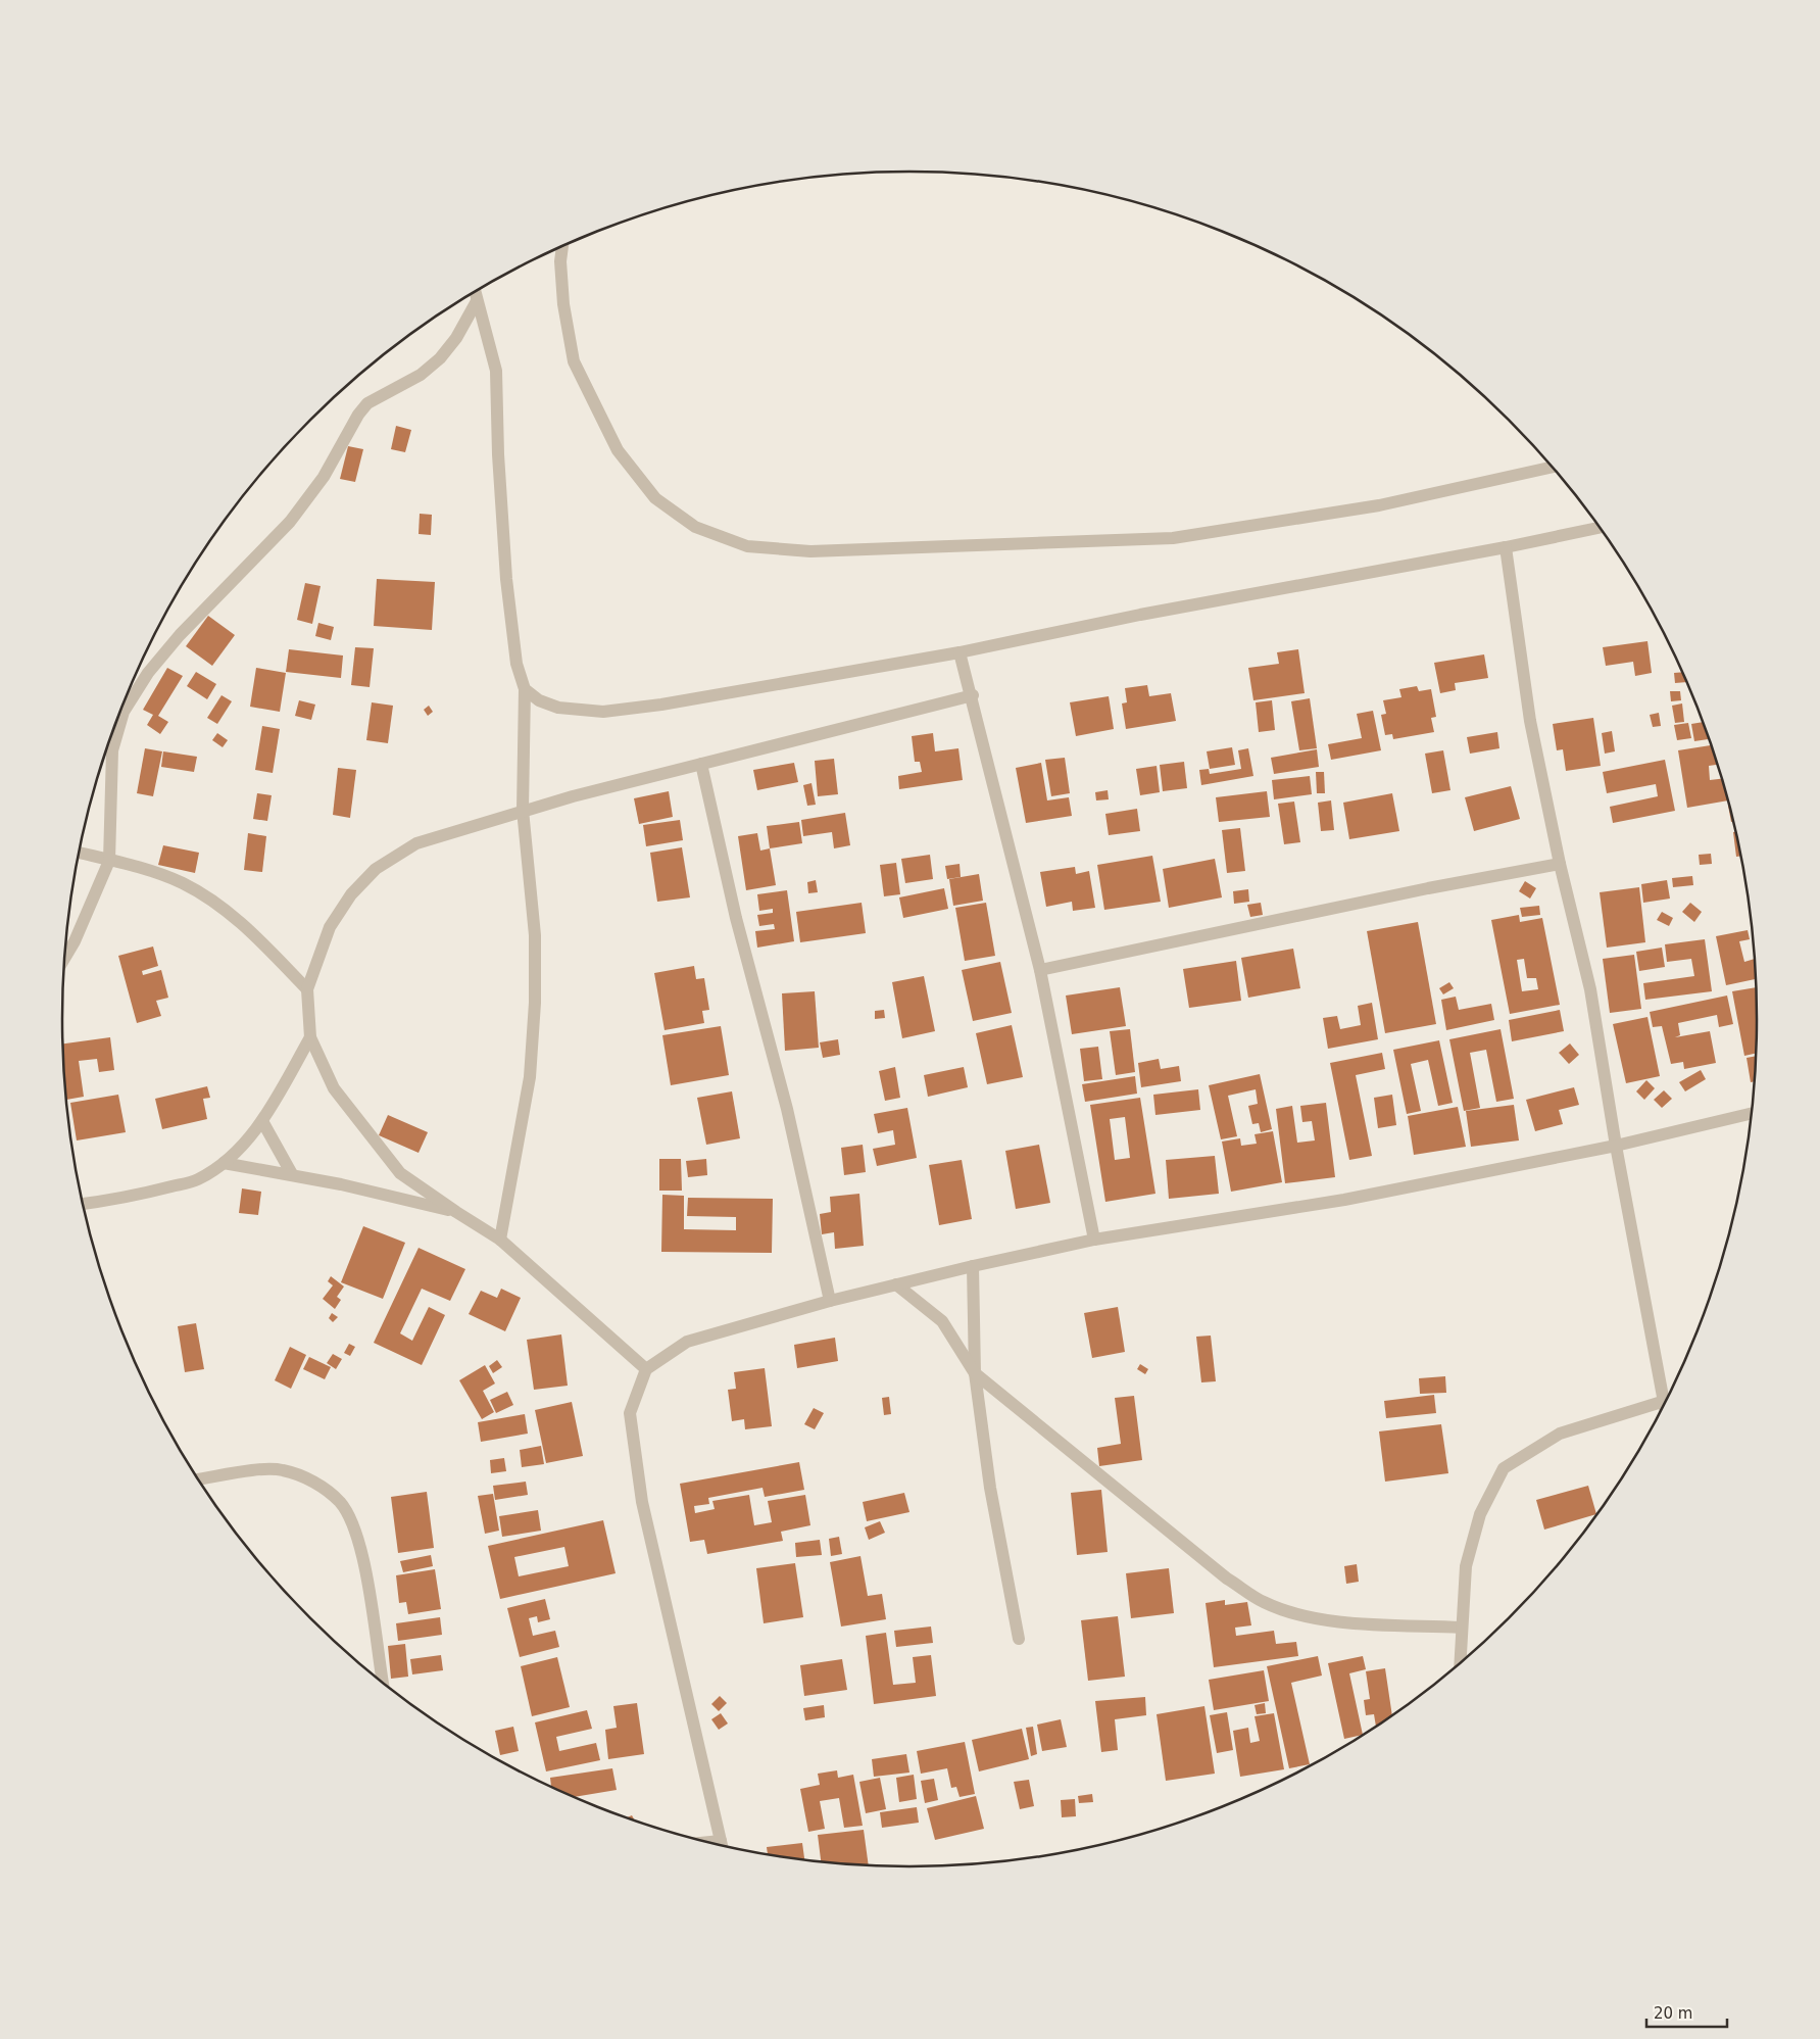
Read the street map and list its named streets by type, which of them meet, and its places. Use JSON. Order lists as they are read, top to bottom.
{
  "scale_bar": "20 m"
}
